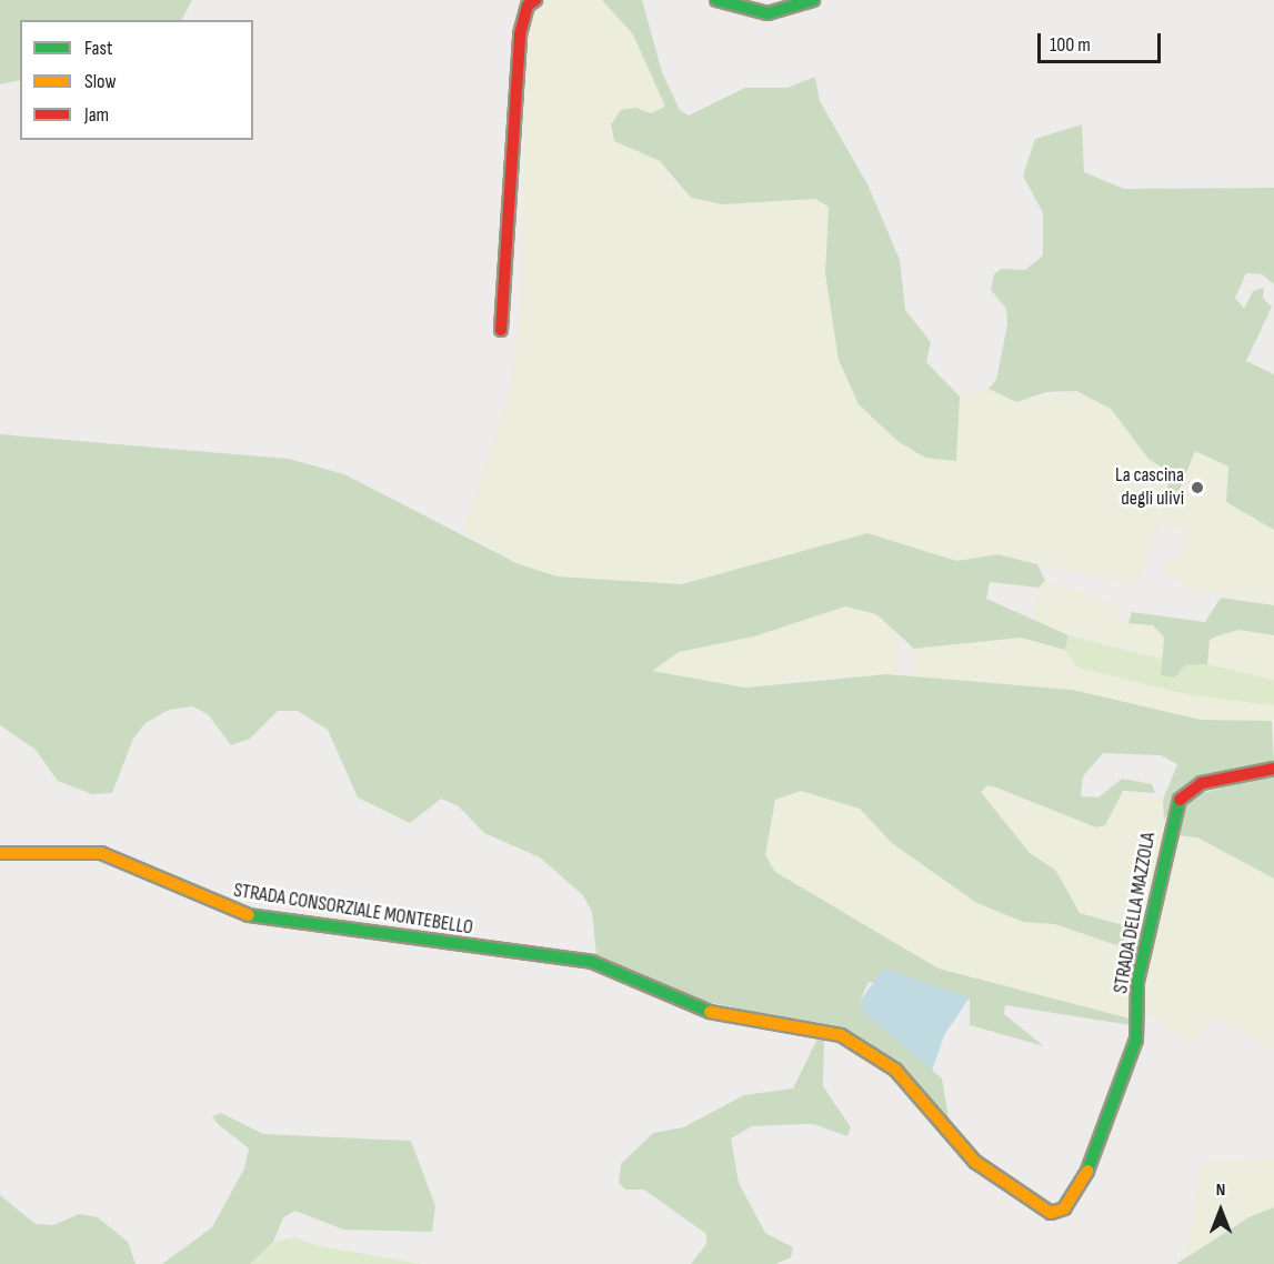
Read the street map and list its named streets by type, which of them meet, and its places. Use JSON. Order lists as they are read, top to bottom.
{
  "streets": {
    "street": ["STRADA CONSORZIALE MONTEBELLO", "STRADA DELLA MAZZOLA"]
  },
  "crossings": [
    ["STRADA CONSORZIALE MONTEBELLO", "STRADA DELLA MAZZOLA"]
  ],
  "places": ["La cascina degli ulivi"],
  "legend": ["Fast", "Slow", "Jam"],
  "scale_bar": "100 m",
  "north": "top"
}
